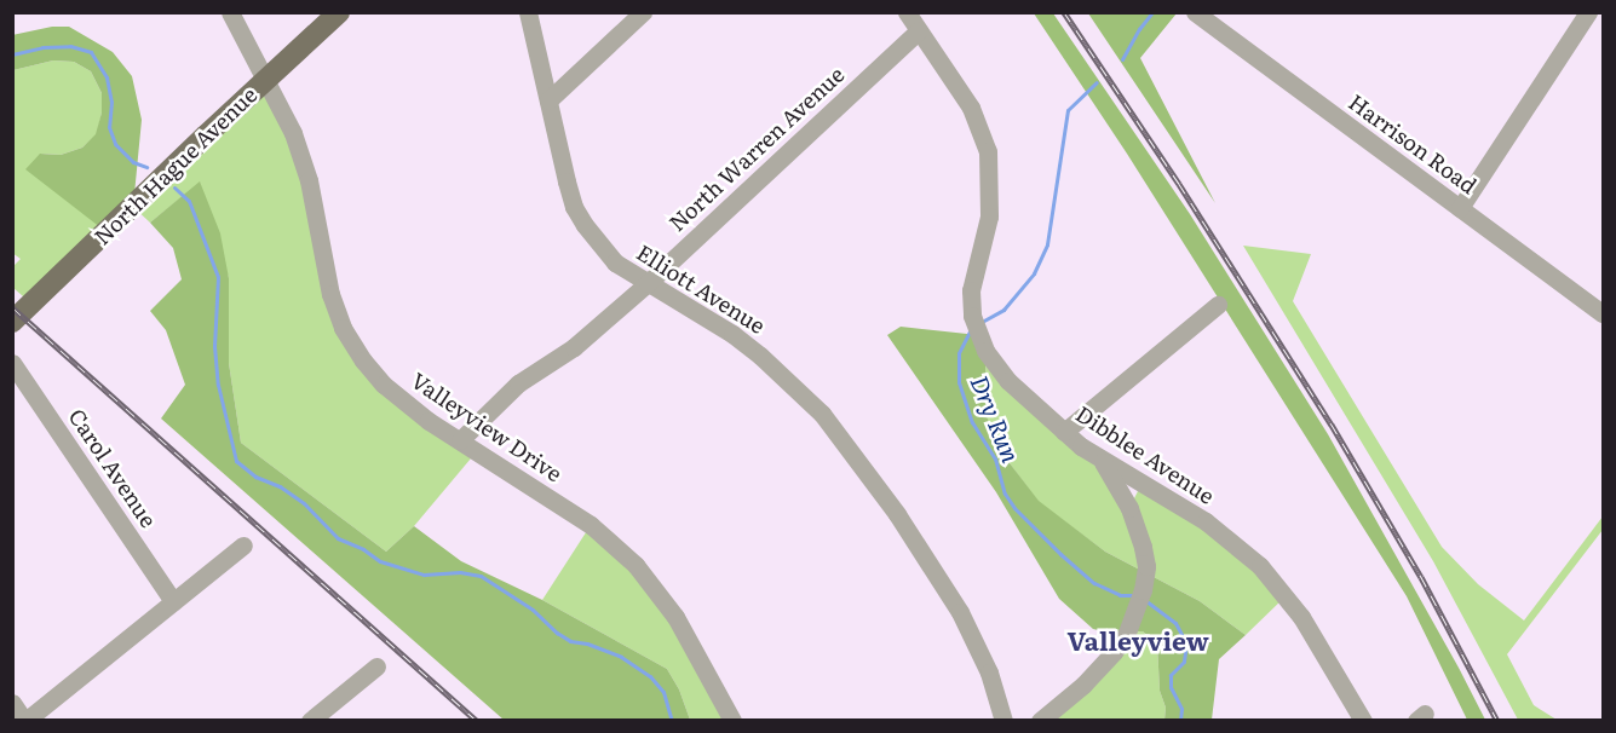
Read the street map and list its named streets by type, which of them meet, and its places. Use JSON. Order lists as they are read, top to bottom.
{
  "streets": {
    "main road": ["North Hague Avenue"],
    "street": [
      "Harrison Road",
      "North Warren Avenue",
      "Elliott Avenue",
      "Valleyview Drive",
      "Dibblee Avenue",
      "Carol Avenue"
    ]
  },
  "crossings": [
    ["North Warren Avenue", "Elliott Avenue"],
    ["North Warren Avenue", "Valleyview Drive"],
    ["North Warren Avenue", "Dibblee Avenue"],
    ["North Hague Avenue", "Valleyview Drive"]
  ],
  "districts": ["Valleyview"],
  "water": ["Dry Run"]
}
